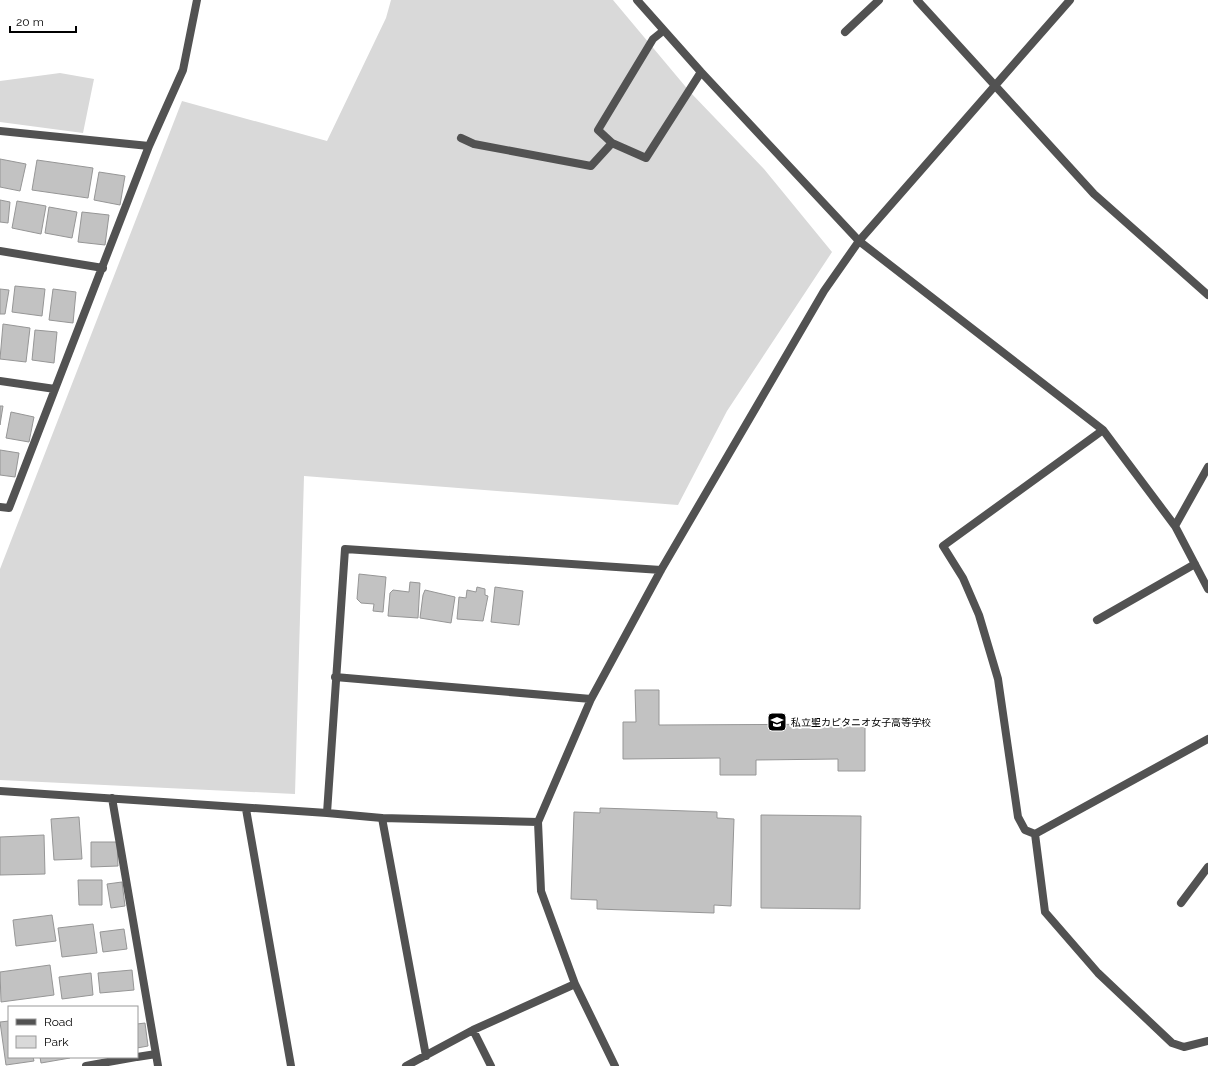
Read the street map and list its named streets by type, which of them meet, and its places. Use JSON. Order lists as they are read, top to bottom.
{
  "places": {
    "school or university": ["私立聖カピタニオ女子高等学校"]
  },
  "legend": ["Road", "Park"],
  "scale_bar": "20 m"
}
